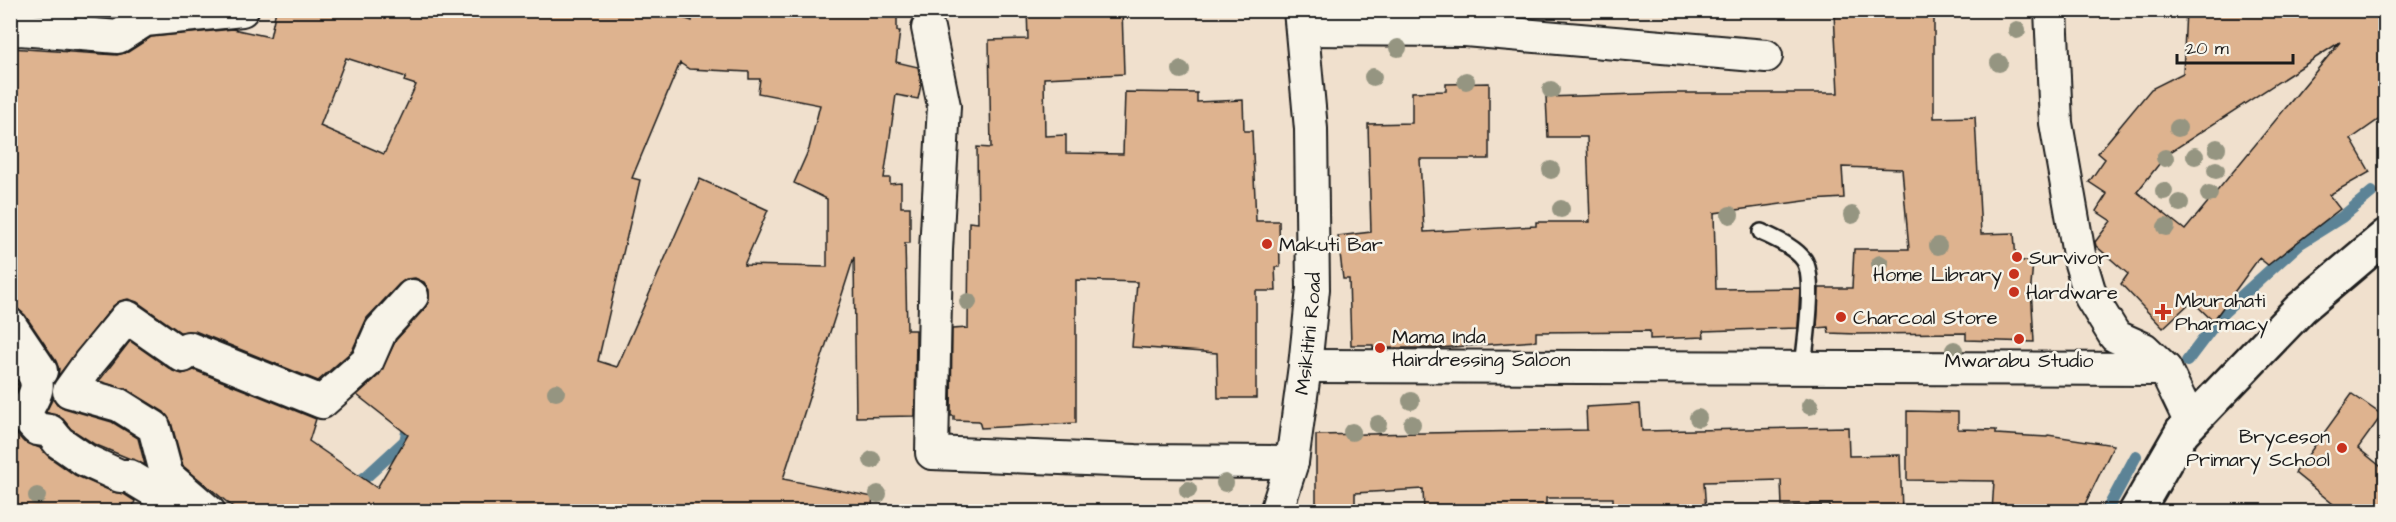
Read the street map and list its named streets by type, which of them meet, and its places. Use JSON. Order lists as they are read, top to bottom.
{
  "streets": {
    "street": ["Msikitini Road"]
  },
  "places": {
    "other": [
      "Makuti Bar",
      "Survivor",
      "Home Library",
      "Hardware",
      "Charcoal Store",
      "Mwarabu Studio",
      "Mama Inda Hairdressing Saloon",
      "Bryceson Primary School"
    ],
    "health": ["Mburahati Pharmacy"]
  },
  "scale_bar": "20 m"
}
